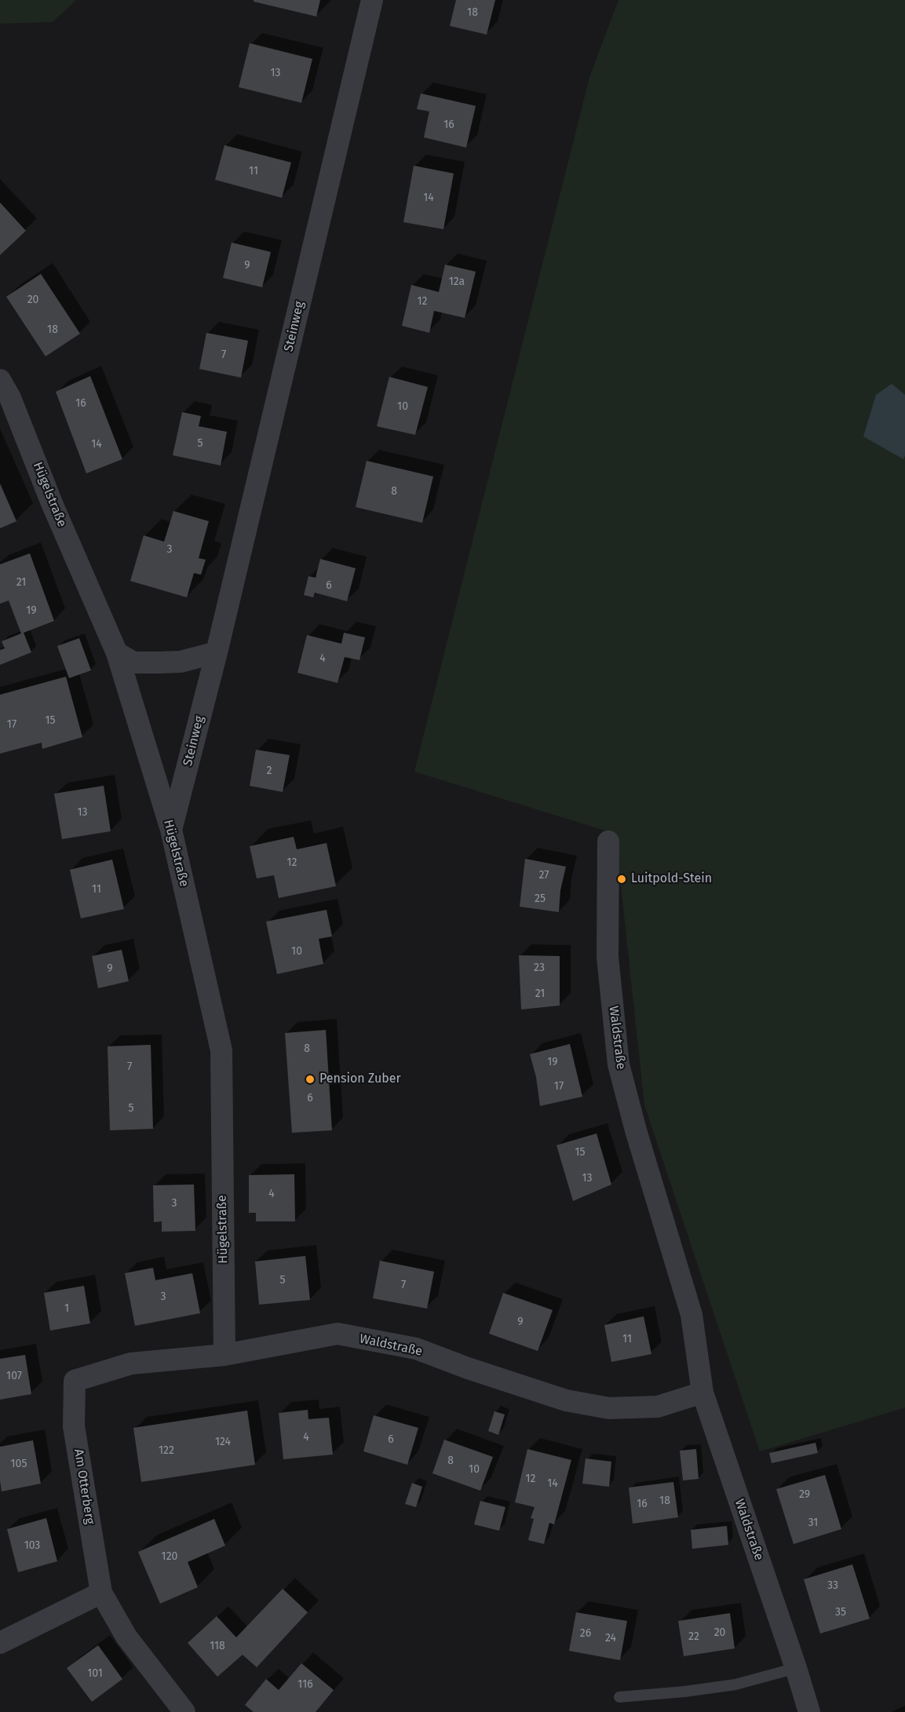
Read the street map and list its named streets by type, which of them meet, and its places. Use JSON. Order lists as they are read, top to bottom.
{
  "streets": {
    "street": [
      "Steinweg",
      "Hügelstraße",
      "Waldstraße",
      "Am Otterberg"
    ]
  },
  "crossings": [
    ["Steinweg", "Hügelstraße"],
    ["Hügelstraße", "Waldstraße"],
    ["Waldstraße", "Am Otterberg"]
  ],
  "places": ["Luitpold-Stein", "Pension Zuber"],
  "house_numbers": [
    "18",
    "13",
    "16",
    "11",
    "14",
    "9",
    "12a",
    "20",
    "12",
    "18",
    "7",
    "16",
    "10",
    "5",
    "14",
    "8",
    "3",
    "21",
    "6",
    "19",
    "4",
    "15",
    "17",
    "2",
    "13",
    "12",
    "27",
    "11",
    "25",
    "10",
    "23",
    "9",
    "21",
    "8",
    "19",
    "7",
    "17",
    "6",
    "5",
    "15",
    "13",
    "4",
    "3",
    "5",
    "7",
    "3",
    "1",
    "9",
    "11",
    "107",
    "4",
    "6",
    "124",
    "122",
    "8",
    "105",
    "10",
    "12",
    "14",
    "29",
    "18",
    "16",
    "31",
    "103",
    "120",
    "33",
    "35",
    "20",
    "26",
    "22",
    "24",
    "118",
    "101",
    "116"
  ]
}
